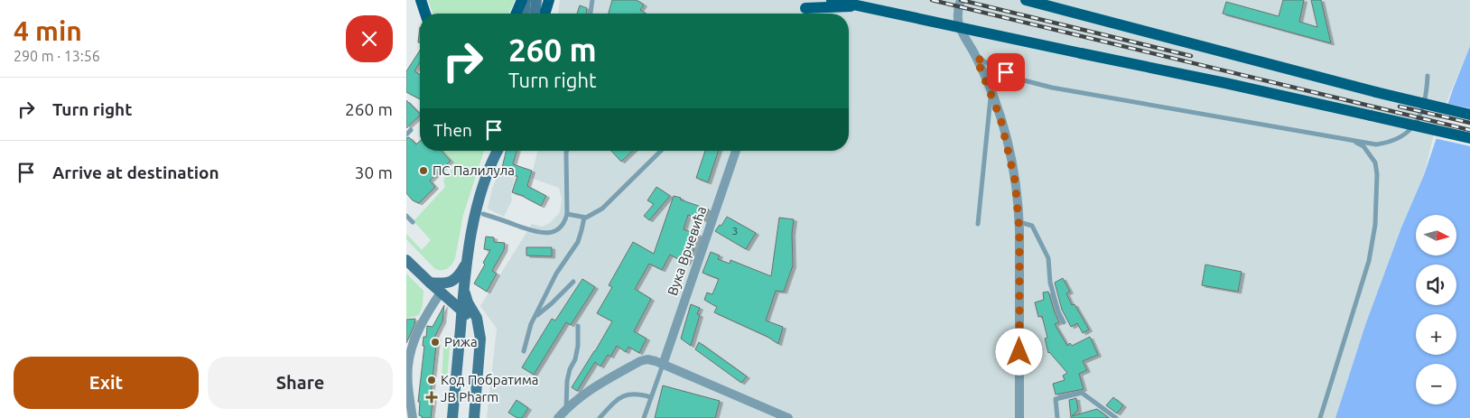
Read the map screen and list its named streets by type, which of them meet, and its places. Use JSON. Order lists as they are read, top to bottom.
{
  "streets": {
    "street": ["Вука Врчевића"]
  },
  "places": {
    "other": ["ПС Палилула", "Рижа", "Код Побратима"],
    "health": ["JB Pharm"]
  },
  "house_numbers": ["3"],
  "north": "right",
  "page": {
    "heading": ["4 min", "290 m · 13:56"],
    "turn": ["260 m", "Turn right"],
    "list": [
      {
        "name": "Turn right",
        "value": "260 m"
      },
      {
        "name": "Arrive at destination",
        "value": "30 m"
      }
    ],
    "then": "Then",
    "map_buttons": ["+", "−"],
    "buttons": ["Exit", "Share"]
  }
}
